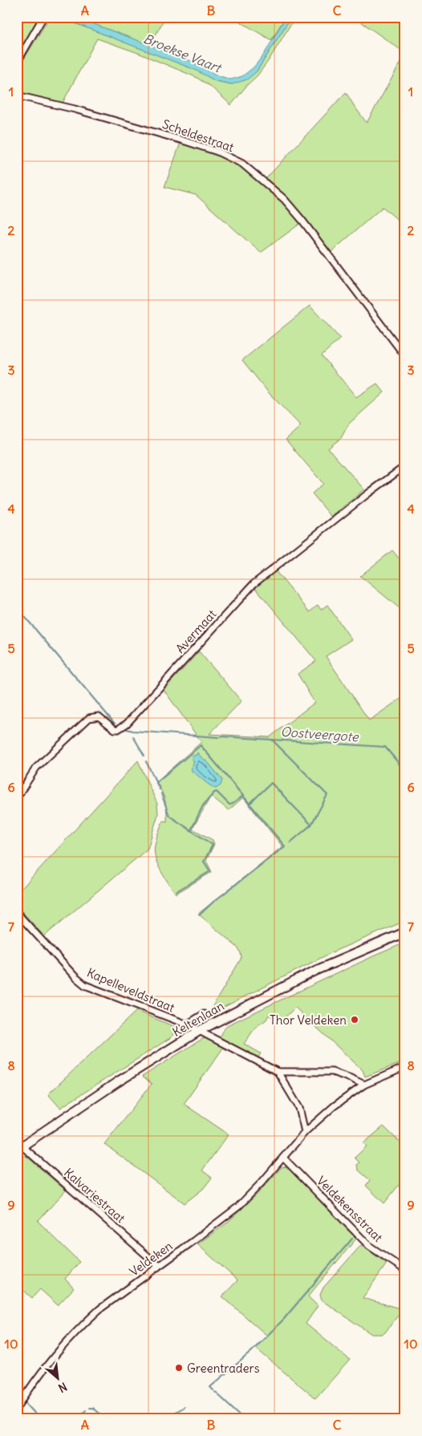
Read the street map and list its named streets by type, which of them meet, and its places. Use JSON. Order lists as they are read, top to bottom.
{
  "streets": {
    "main road": ["Keltenlaan"],
    "street": [
      "Scheldestraat",
      "Avermaat",
      "Kapelleveldstraat",
      "Kalvariestraat",
      "Veldekensstraat",
      "Veldeken"
    ]
  },
  "crossings": [
    ["Kapelleveldstraat", "Keltenlaan"],
    ["Keltenlaan", "Kalvariestraat"],
    ["Kalvariestraat", "Veldeken"],
    ["Veldekensstraat", "Veldeken"]
  ],
  "water": ["Broekse Vaart", "Oostveergote"],
  "places": ["Thor Veldeken", "Greentraders"],
  "north": "bottom right",
  "grid": {
    "columns": ["A", "B", "C"],
    "rows": [
      "1",
      "2",
      "3",
      "4",
      "5",
      "6",
      "7",
      "8",
      "9",
      "10"
    ]
  }
}
